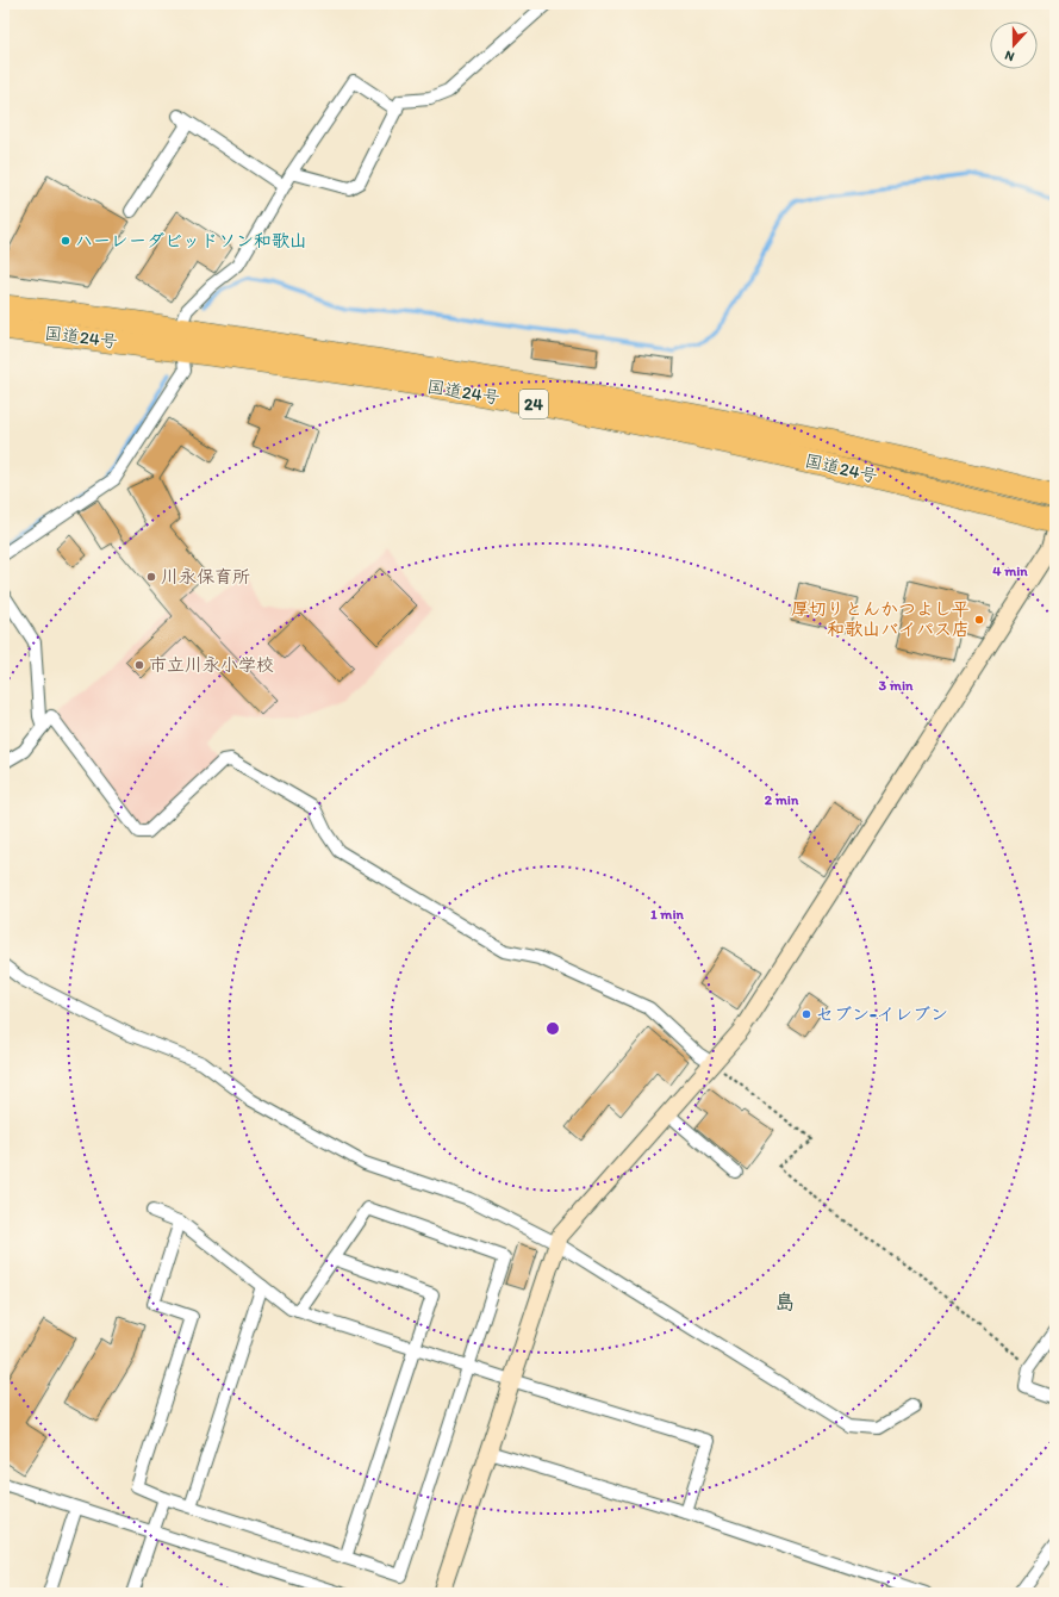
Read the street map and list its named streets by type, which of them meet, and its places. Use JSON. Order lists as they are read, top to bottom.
{
  "streets": {
    "highway": ["国道24号", "24"]
  },
  "districts": ["島"],
  "places": [
    "ハーレーダビッドソン和歌山",
    "川永保育所",
    "厚切りとんかつよし平 和歌山バイパス店",
    "市立川永小学校",
    "セブン-イレブン"
  ],
  "north": "bottom",
  "rings": [
    "4 min",
    "3 min",
    "2 min",
    "1 min"
  ]
}
